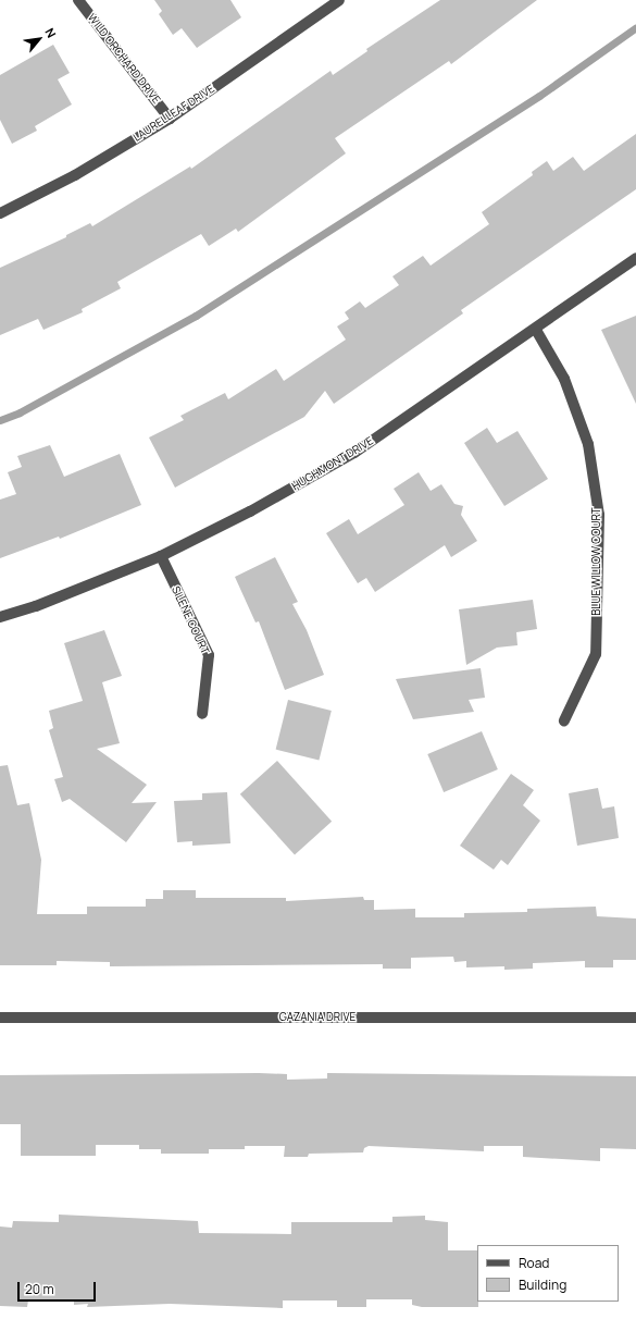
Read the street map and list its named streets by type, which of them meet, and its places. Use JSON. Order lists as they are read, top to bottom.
{
  "streets": {
    "street": [
      "WILD ORCHARD DRIVE",
      "LAURELLEAF DRIVE",
      "HUGHMONT DRIVE",
      "BLUE WILLOW COURT",
      "SILENE COURT",
      "GAZANIA DRIVE"
    ]
  },
  "crossings": [
    ["WILD ORCHARD DRIVE", "LAURELLEAF DRIVE"],
    ["HUGHMONT DRIVE", "BLUE WILLOW COURT"],
    ["HUGHMONT DRIVE", "SILENE COURT"]
  ],
  "legend": ["Road", "Building"],
  "scale_bar": "20 m",
  "north": "top right"
}
